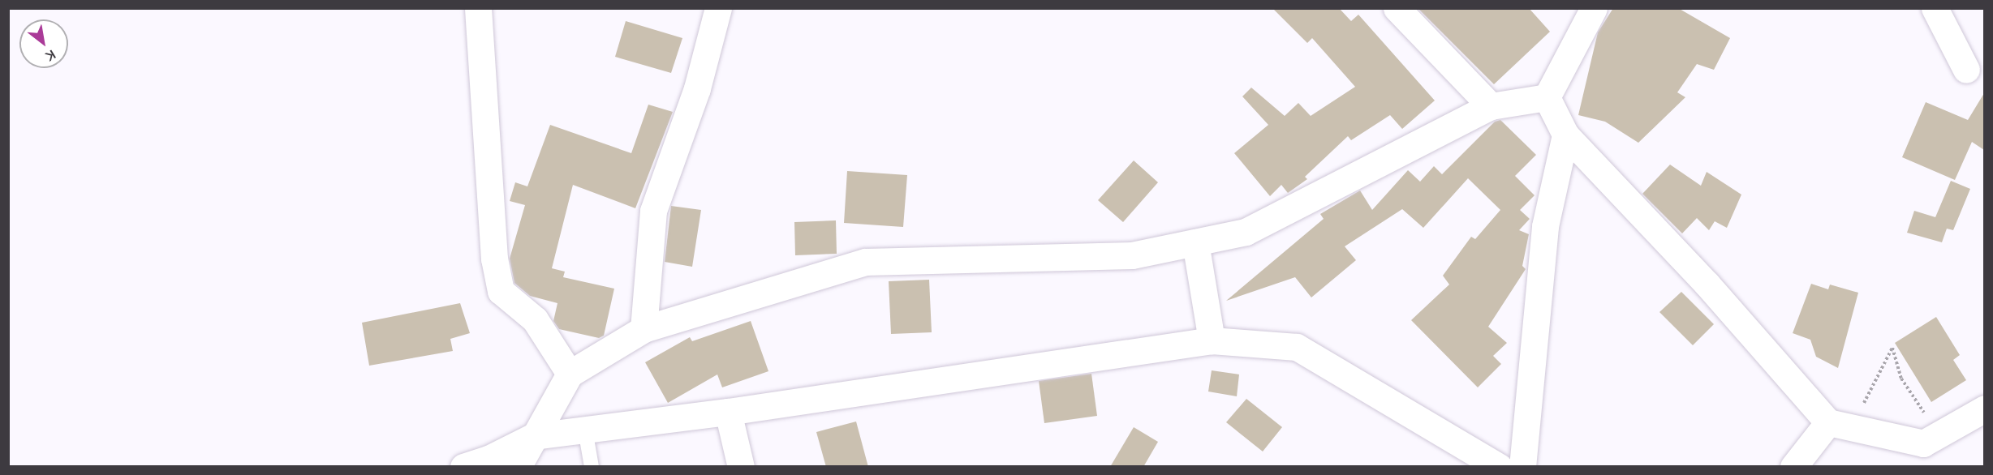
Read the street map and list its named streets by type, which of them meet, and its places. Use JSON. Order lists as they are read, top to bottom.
{
  "north": "bottom right"
}
